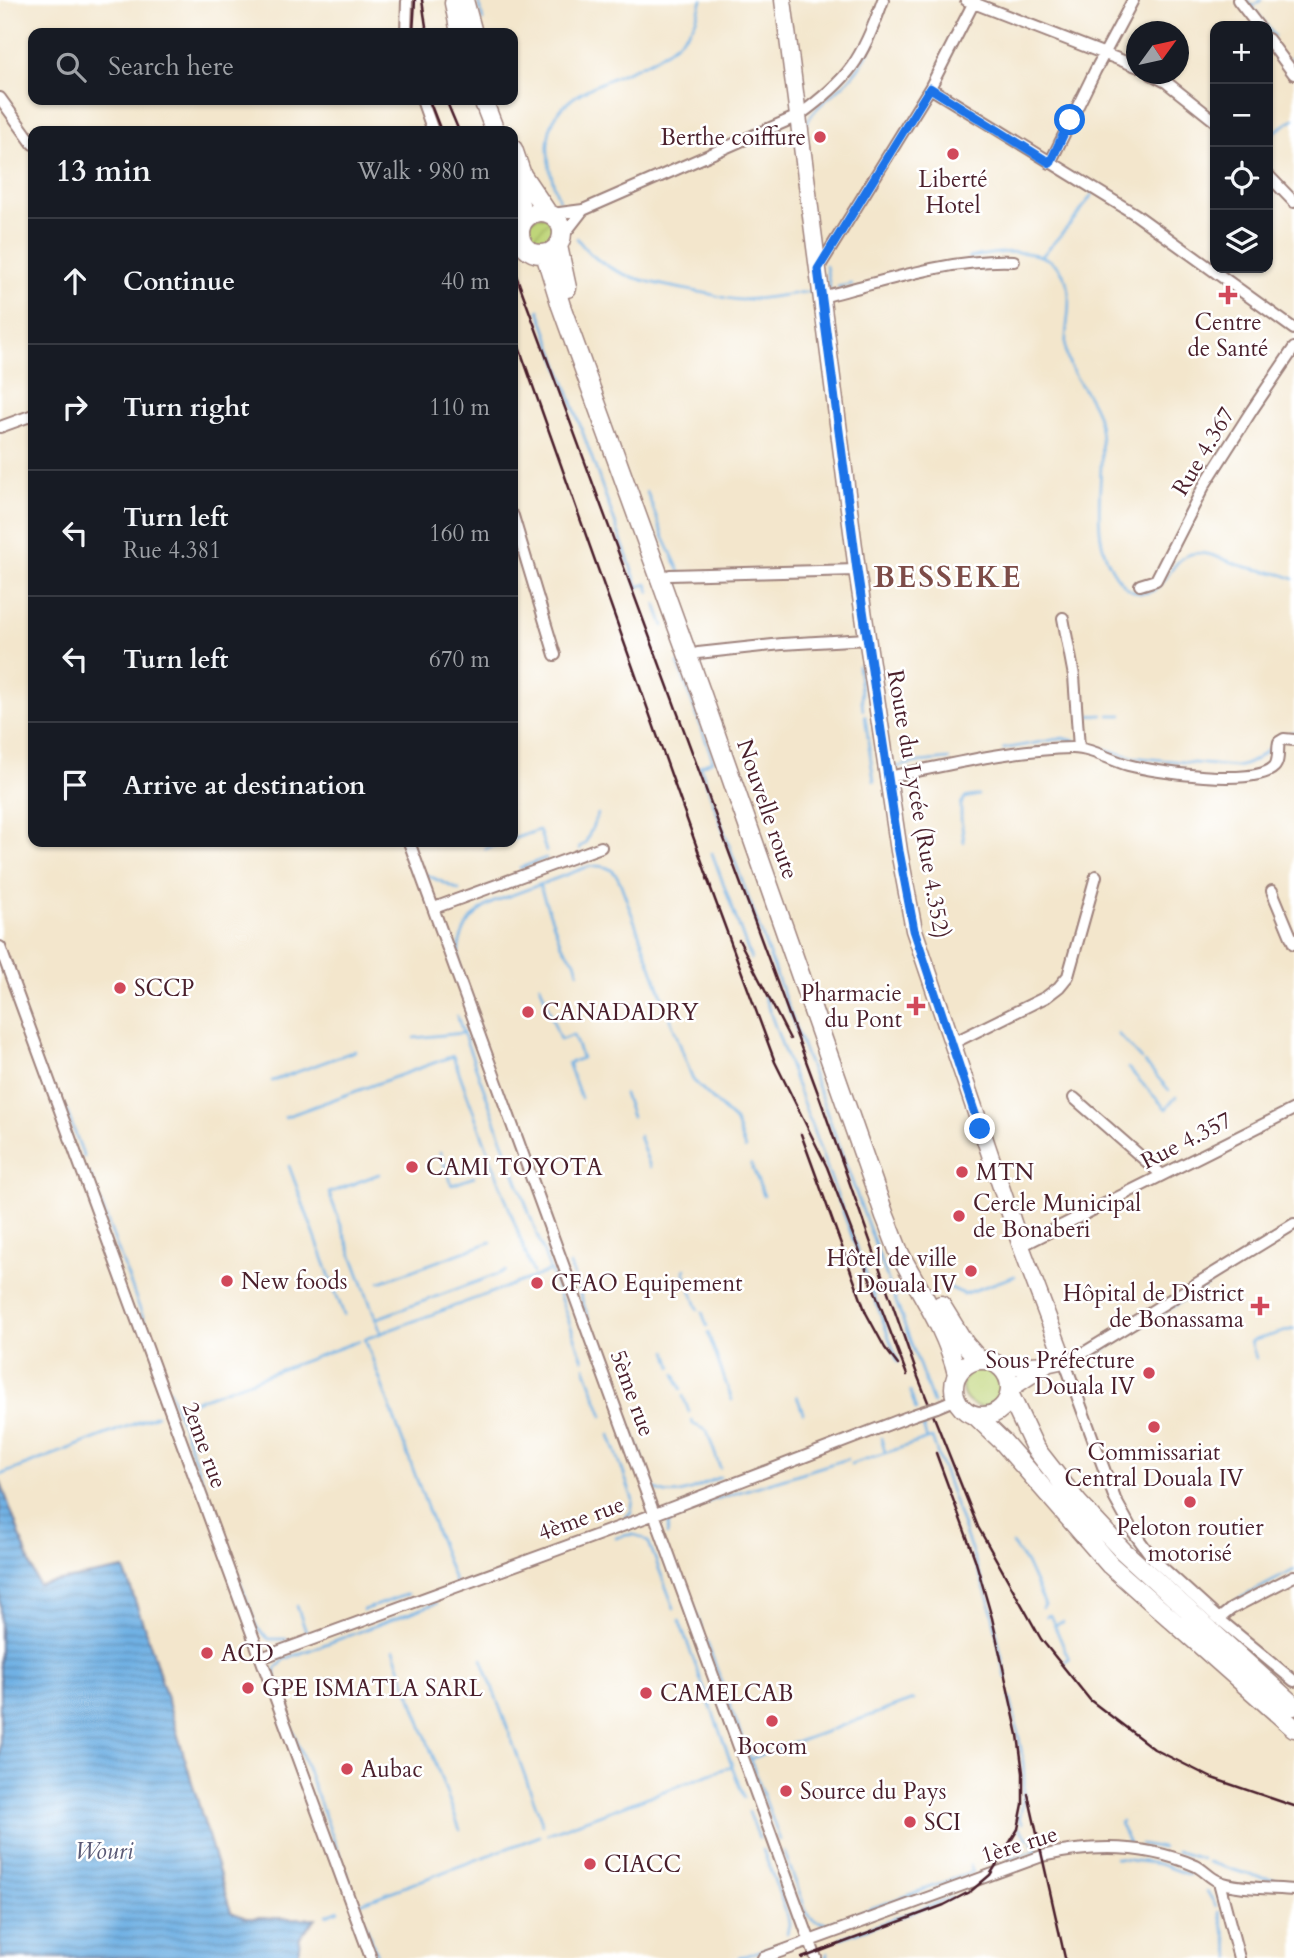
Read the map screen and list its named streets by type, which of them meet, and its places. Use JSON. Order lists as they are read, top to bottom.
{
  "streets": {
    "highway": ["Nouvelle route"],
    "main road": ["Route du Lycée (Rue 4.352)"],
    "street": [
      "Rue 4.367",
      "Rue 4.357",
      "5ème rue",
      "2eme rue",
      "4ème rue",
      "1ère rue"
    ]
  },
  "crossings": [
    ["Route du Lycée (Rue 4.352)", "Rue 4.357"],
    ["Nouvelle route", "4ème rue"],
    ["5ème rue", "4ème rue"],
    ["5ème rue", "1ère rue"],
    ["2eme rue", "4ème rue"]
  ],
  "districts": ["BESSEKE"],
  "water": ["Wouri"],
  "places": {
    "other": [
      "Berthe coiffure",
      "Liberté Hotel",
      "SCCP",
      "CANADADRY",
      "CAMI TOYOTA",
      "MTN",
      "Cercle Municipal de Bonaberi",
      "Hôtel de ville Douala IV",
      "New foods",
      "CFAO Equipement",
      "Sous Préfecture Douala IV",
      "Commissariat Central Douala IV",
      "Peloton routier motorisé",
      "ACD",
      "GPE ISMATLA SARL",
      "CAMELCAB",
      "Bocom",
      "Aubac",
      "Source du Pays",
      "SCI",
      "CIACC"
    ],
    "health": ["Centre de Santé", "Pharmacie du Pont", "Hôpital de District de Bonassama"]
  },
  "north": "top right",
  "page": {
    "map_buttons": ["+", "−"],
    "search": "Search here",
    "heading": ["13 min", "Walk · 980 m"],
    "list": [
      ["Continue", "40 m"],
      ["Turn right", "110 m"],
      ["Turn left", "Rue 4.381", "160 m"],
      ["Turn left", "670 m"],
      "Arrive at destination"
    ]
  }
}
